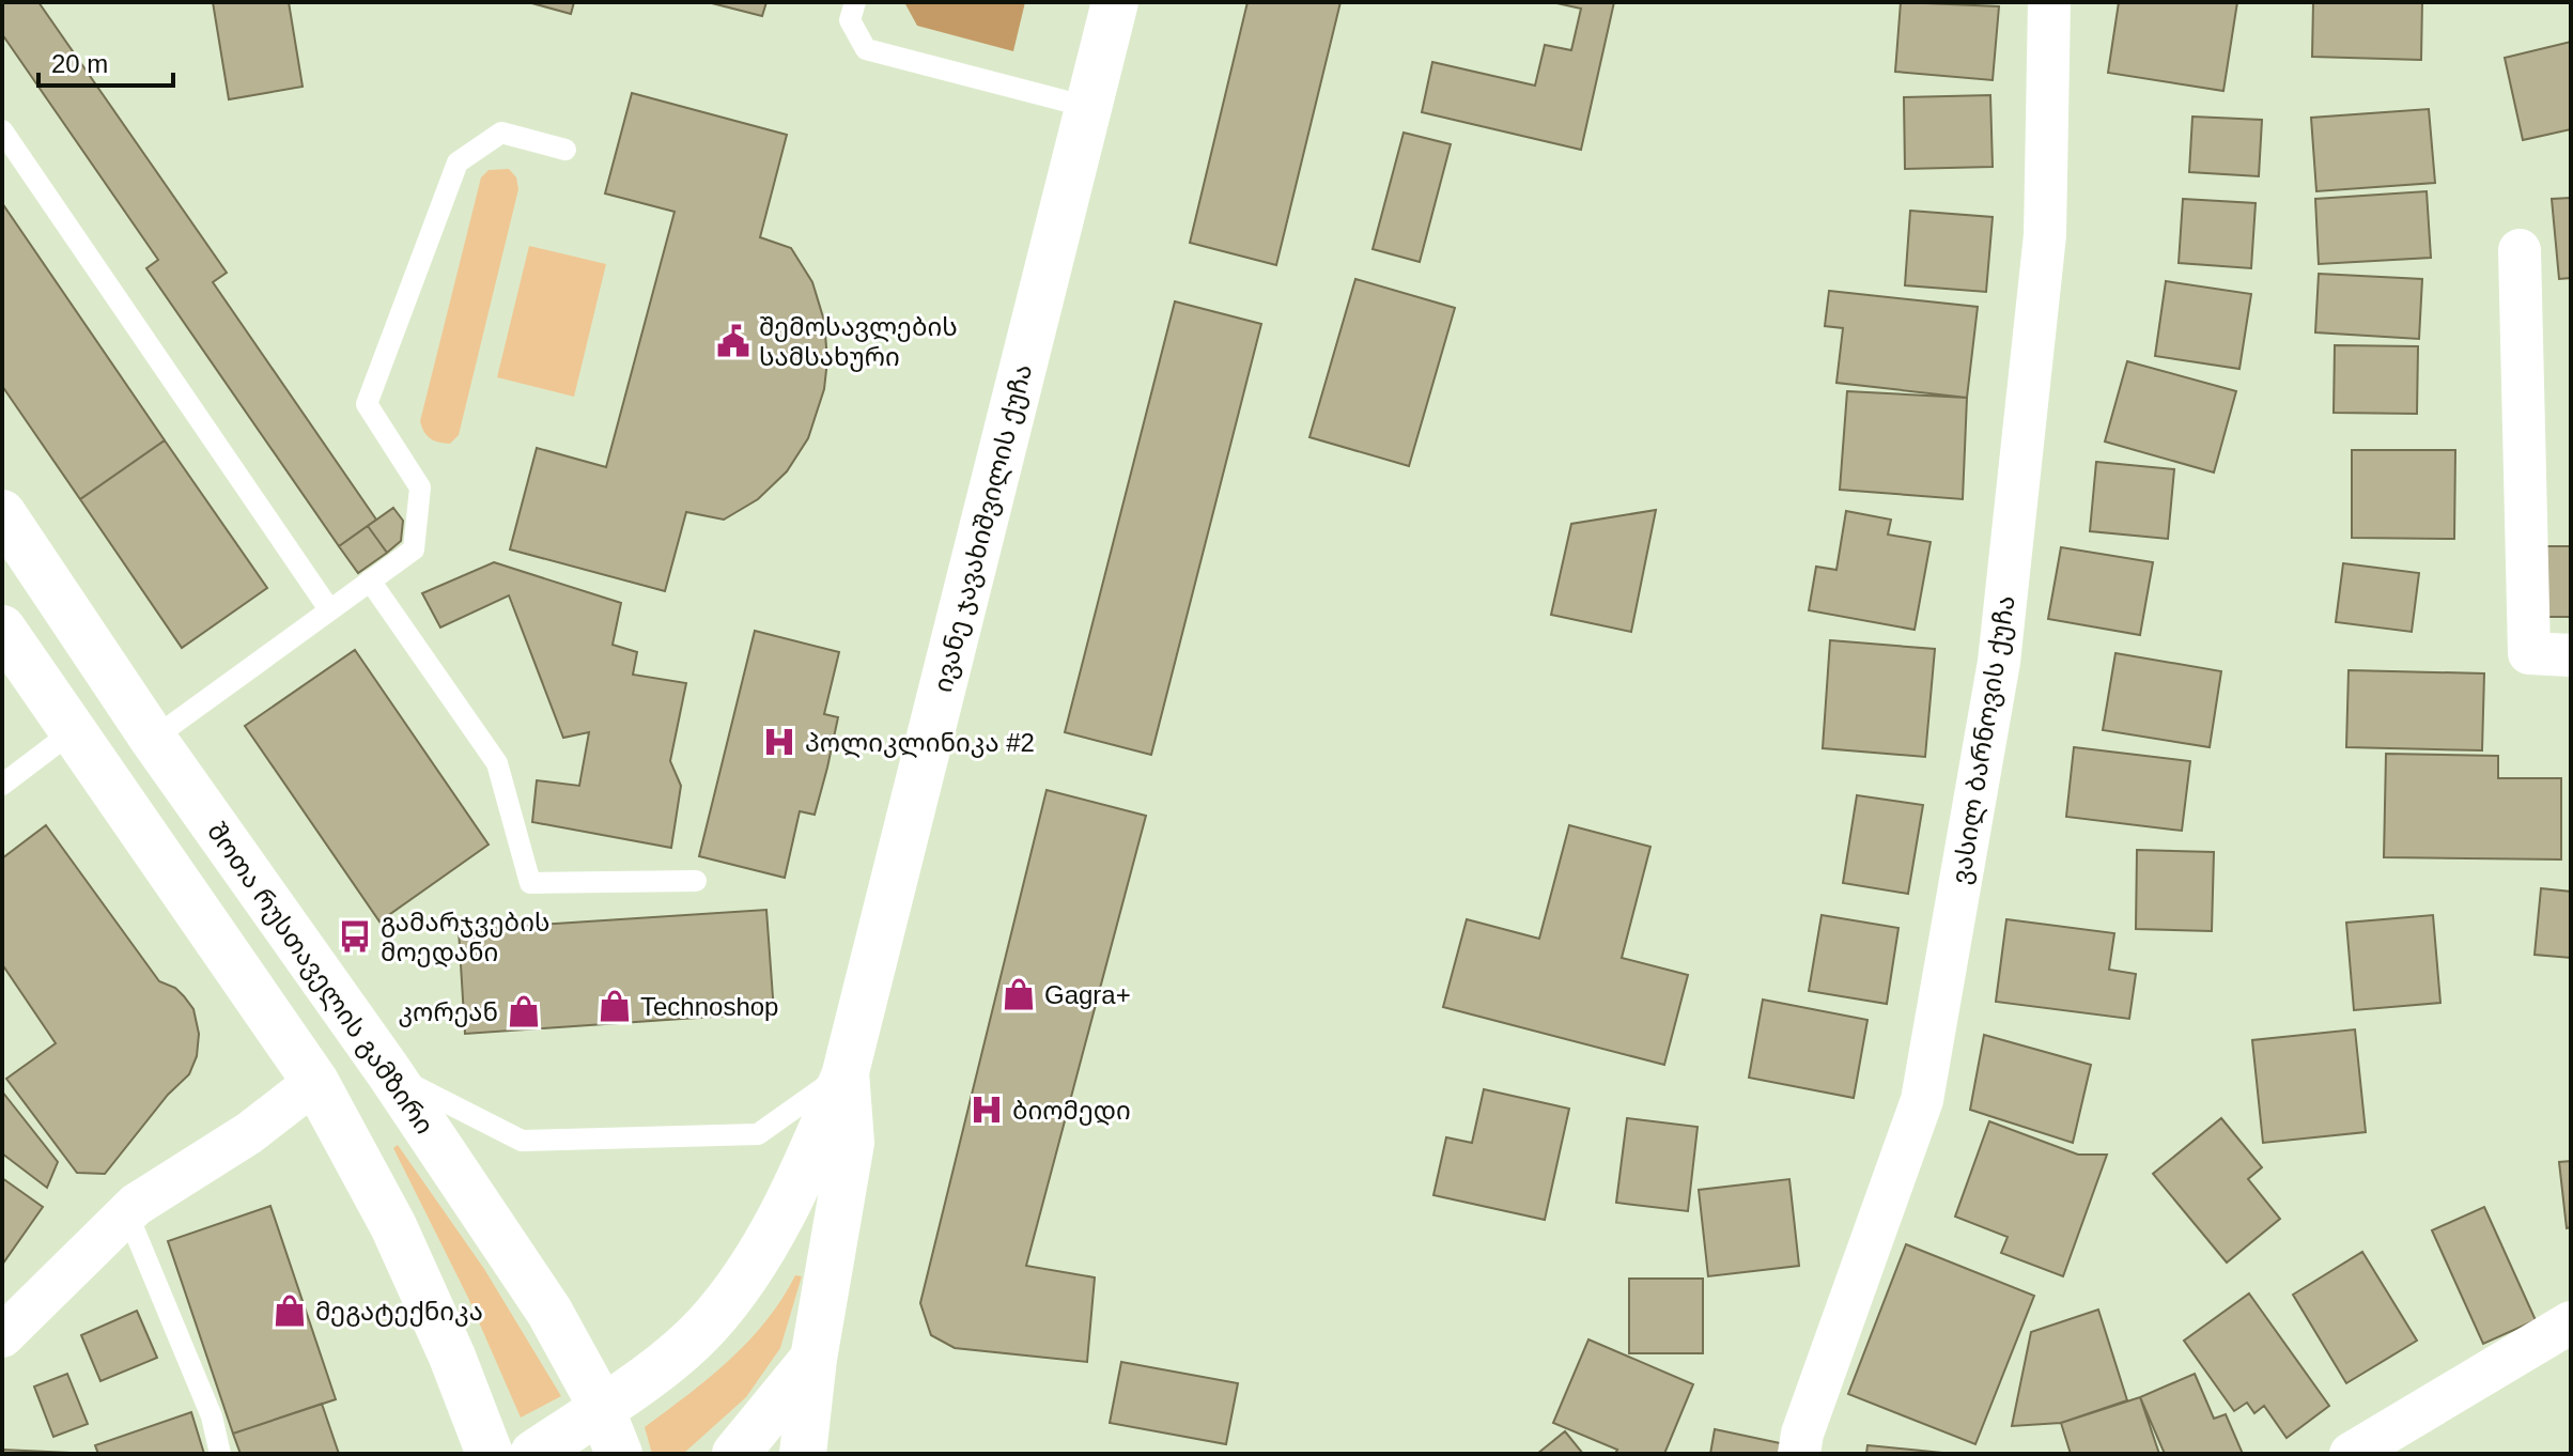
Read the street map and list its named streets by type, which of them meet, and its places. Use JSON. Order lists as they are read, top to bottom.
{
  "streets": {
    "main road": ["ივანე ჯავახიშვილის ქუჩა", "შოთა რუსთაველის გამზირი"],
    "street": ["ვასილ ბარნოვის ქუჩა"]
  },
  "places": {
    "public building": ["შემოსავლების სამსახური"],
    "hospital": ["პოლიკლინიკა #2", "ბიომედი"],
    "bus stop": ["გამარჯვების მოედანი"],
    "shop": [
      "Gagra+",
      "Technoshop",
      "კორეან",
      "მეგატექნიკა"
    ]
  },
  "scale_bar": "20 m"
}
